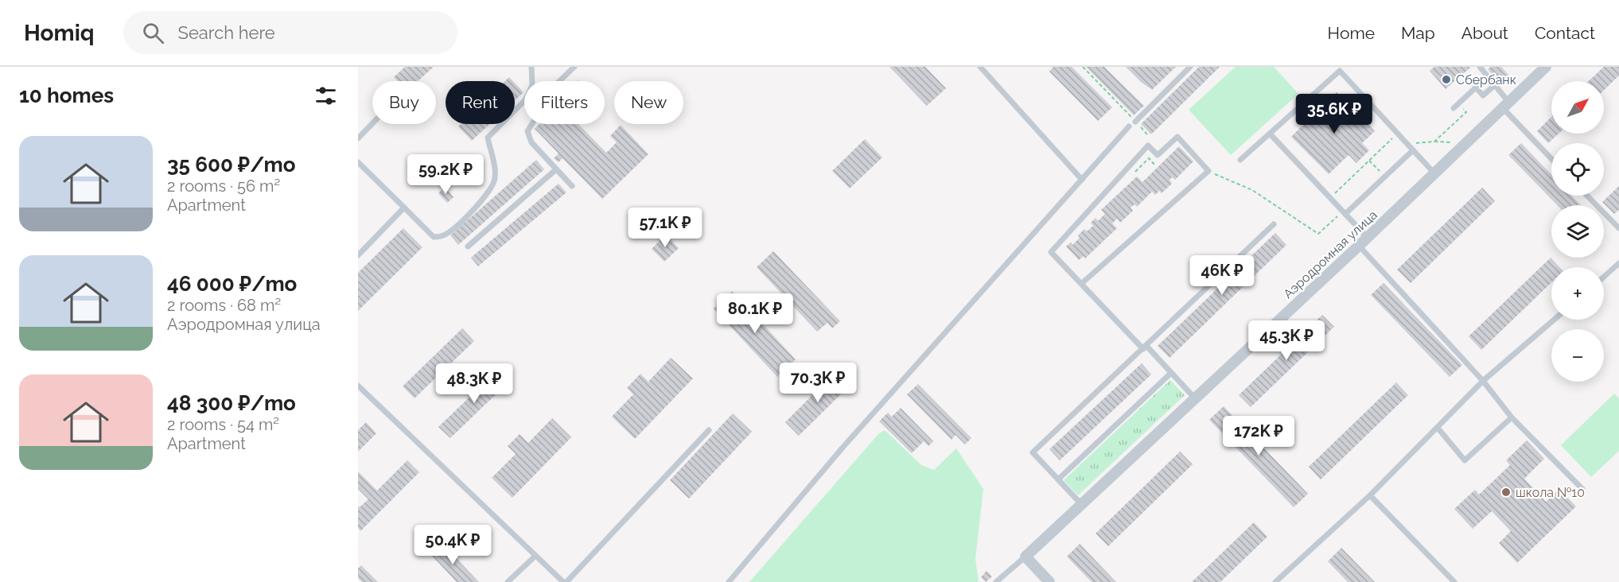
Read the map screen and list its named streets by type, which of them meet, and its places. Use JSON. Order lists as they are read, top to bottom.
{
  "streets": {
    "street": ["Аэродромная улица"]
  },
  "places": ["Сбербанк", "школа №10"],
  "north": "top right",
  "page": {
    "header": "Homiq",
    "search": "Search here",
    "nav": [
      "Home",
      "Map",
      "About",
      "Contact"
    ],
    "heading": "10 homes",
    "map_buttons": ["+", "−"],
    "chip": [
      "Buy",
      "Rent",
      "Filters",
      "New"
    ],
    "price": [
      "35.6K ₽",
      "59.2K ₽",
      "57.1K ₽",
      "46K ₽",
      "80.1K ₽",
      "45.3K ₽",
      "70.3K ₽",
      "48.3K ₽",
      "172K ₽",
      "50.4K ₽"
    ],
    "list": [
      {
        "name": "35 600 ₽/mo",
        "note": "2 rooms · 56 m² · Apartment"
      },
      {
        "name": "46 000 ₽/mo",
        "note": "2 rooms · 68 m² · Аэродромная улица"
      },
      {
        "name": "48 300 ₽/mo",
        "note": "2 rooms · 54 m² · Apartment"
      }
    ]
  }
}
